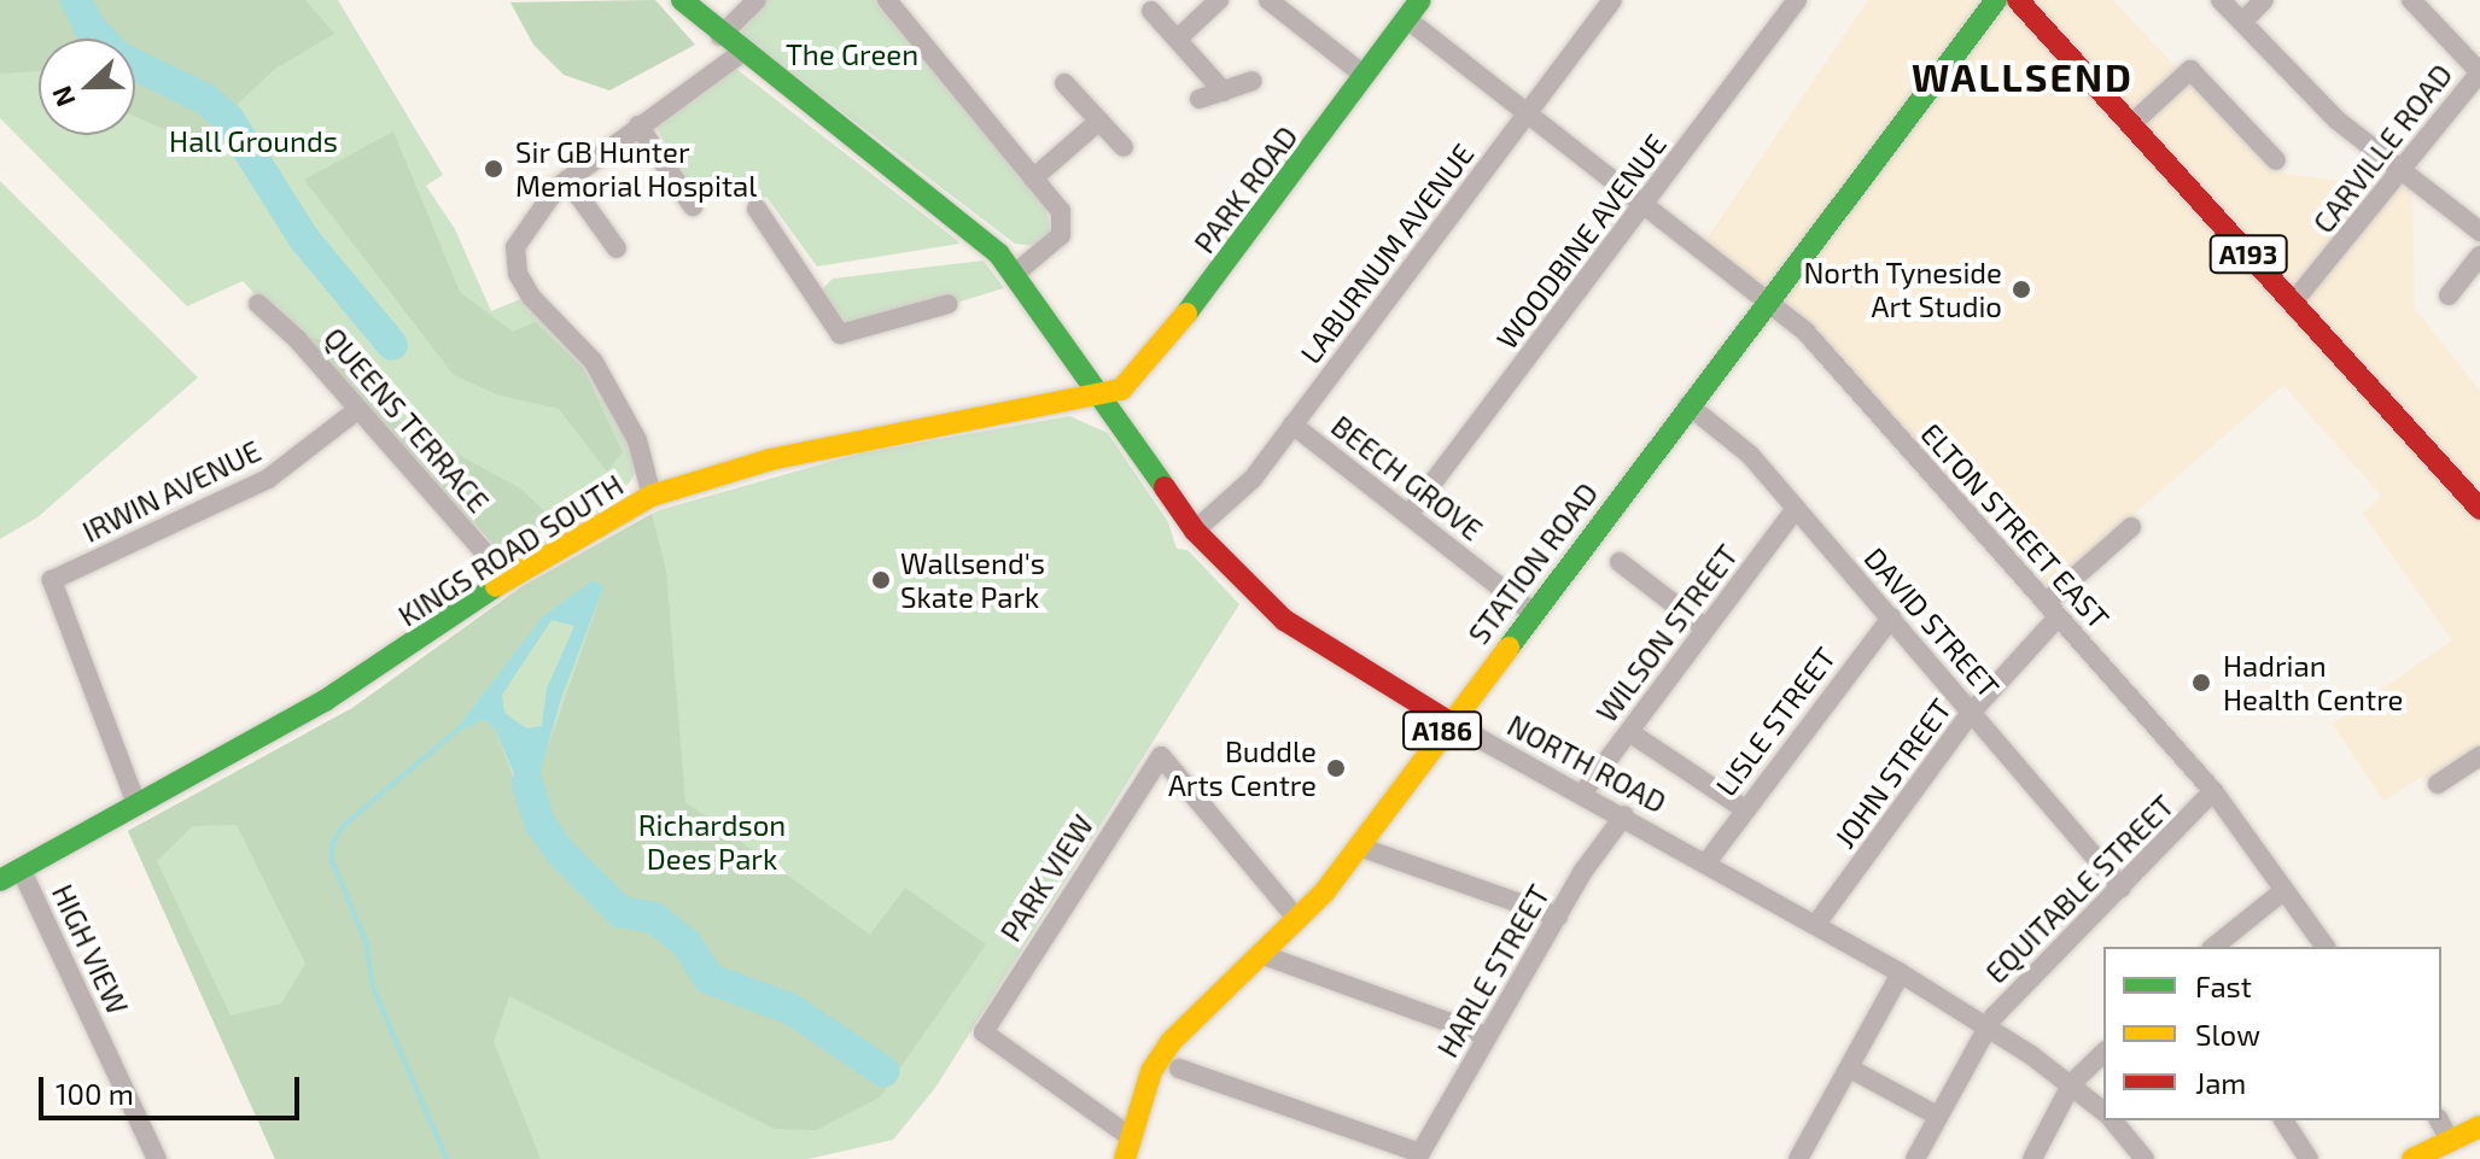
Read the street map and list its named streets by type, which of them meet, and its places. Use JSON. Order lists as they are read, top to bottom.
{
  "streets": {
    "street": [
      "CARVILLE ROAD",
      "PARK ROAD",
      "WOODBINE AVENUE",
      "LABURNUM AVENUE",
      "A193",
      "QUEENS TERRACE",
      "BEECH GROVE",
      "IRWIN AVENUE",
      "ELTON STREET EAST",
      "KINGS ROAD SOUTH",
      "STATION ROAD",
      "DAVID STREET",
      "WILSON STREET",
      "LISLE STREET",
      "A186",
      "NORTH ROAD",
      "JOHN STREET",
      "PARK VIEW",
      "EQUITABLE STREET",
      "HIGH VIEW",
      "HARLE STREET"
    ]
  },
  "crossings": [
    ["CARVILLE ROAD", "A193"],
    ["PARK ROAD", "ELTON STREET EAST"],
    ["PARK ROAD", "KINGS ROAD SOUTH"],
    ["PARK ROAD", "NORTH ROAD"],
    ["WOODBINE AVENUE", "BEECH GROVE"],
    ["WOODBINE AVENUE", "ELTON STREET EAST"],
    ["LABURNUM AVENUE", "BEECH GROVE"],
    ["LABURNUM AVENUE", "ELTON STREET EAST"],
    ["LABURNUM AVENUE", "NORTH ROAD"],
    ["QUEENS TERRACE", "IRWIN AVENUE"],
    ["QUEENS TERRACE", "KINGS ROAD SOUTH"],
    ["BEECH GROVE", "STATION ROAD"],
    ["IRWIN AVENUE", "KINGS ROAD SOUTH"],
    ["ELTON STREET EAST", "STATION ROAD"],
    ["ELTON STREET EAST", "JOHN STREET"],
    ["ELTON STREET EAST", "EQUITABLE STREET"],
    ["KINGS ROAD SOUTH", "NORTH ROAD"],
    ["KINGS ROAD SOUTH", "HIGH VIEW"],
    ["STATION ROAD", "DAVID STREET"],
    ["STATION ROAD", "NORTH ROAD"],
    ["STATION ROAD", "PARK VIEW"],
    ["DAVID STREET", "WILSON STREET"],
    ["DAVID STREET", "LISLE STREET"],
    ["DAVID STREET", "JOHN STREET"],
    ["DAVID STREET", "EQUITABLE STREET"],
    ["WILSON STREET", "NORTH ROAD"],
    ["LISLE STREET", "NORTH ROAD"],
    ["NORTH ROAD", "JOHN STREET"],
    ["NORTH ROAD", "EQUITABLE STREET"],
    ["NORTH ROAD", "HARLE STREET"]
  ],
  "districts": ["WALLSEND"],
  "parks": ["The Green", "Hall Grounds", "Richardson Dees Park"],
  "places": [
    "Sir GB Hunter Memorial Hospital",
    "North Tyneside Art Studio",
    "Wallsend's Skate Park",
    "Hadrian Health Centre",
    "Buddle Arts Centre"
  ],
  "legend": ["Fast", "Slow", "Jam"],
  "scale_bar": "100 m",
  "north": "left"
}
